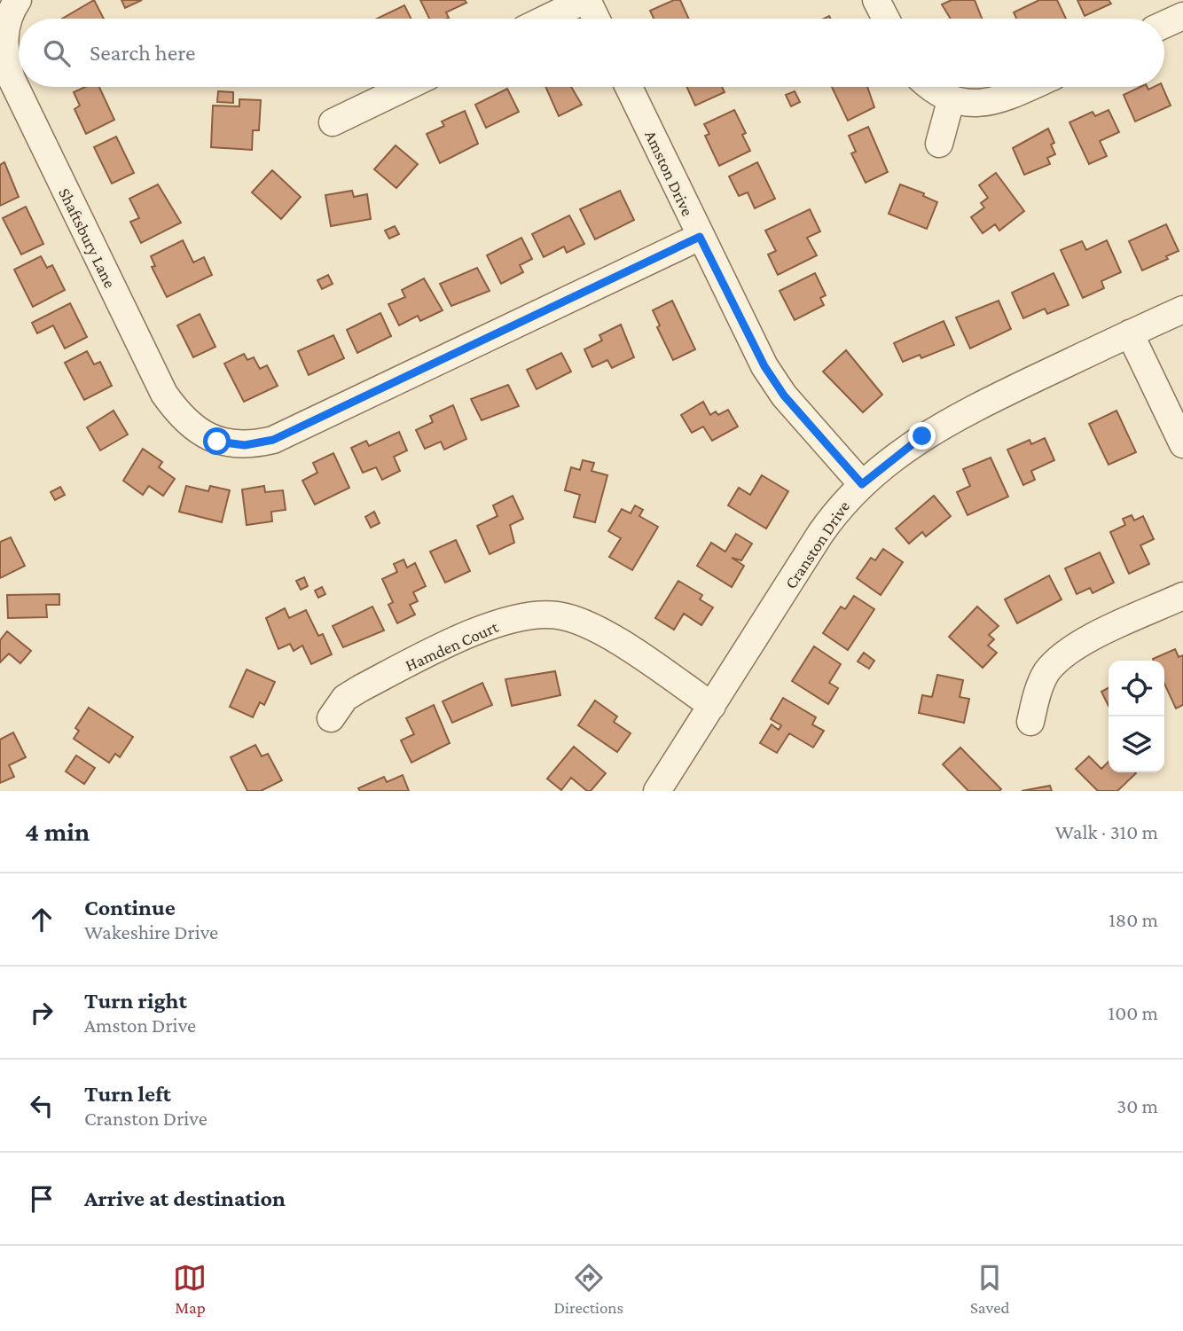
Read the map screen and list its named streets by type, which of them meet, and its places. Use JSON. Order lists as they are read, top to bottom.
{
  "streets": {
    "street": [
      "Amston Drive",
      "Shaftsbury Lane",
      "Cranston Drive",
      "Hamden Court"
    ]
  },
  "crossings": [
    ["Amston Drive", "Shaftsbury Lane"],
    ["Amston Drive", "Cranston Drive"],
    ["Cranston Drive", "Hamden Court"]
  ],
  "page": {
    "search": "Search here",
    "heading": ["4 min", "Walk · 310 m"],
    "list": [
      ["Continue", "Wakeshire Drive", "180 m"],
      ["Turn right", "Amston Drive", "100 m"],
      ["Turn left", "Cranston Drive", "30 m"],
      "Arrive at destination"
    ],
    "nav": ["Map", "Directions", "Saved"]
  }
}
